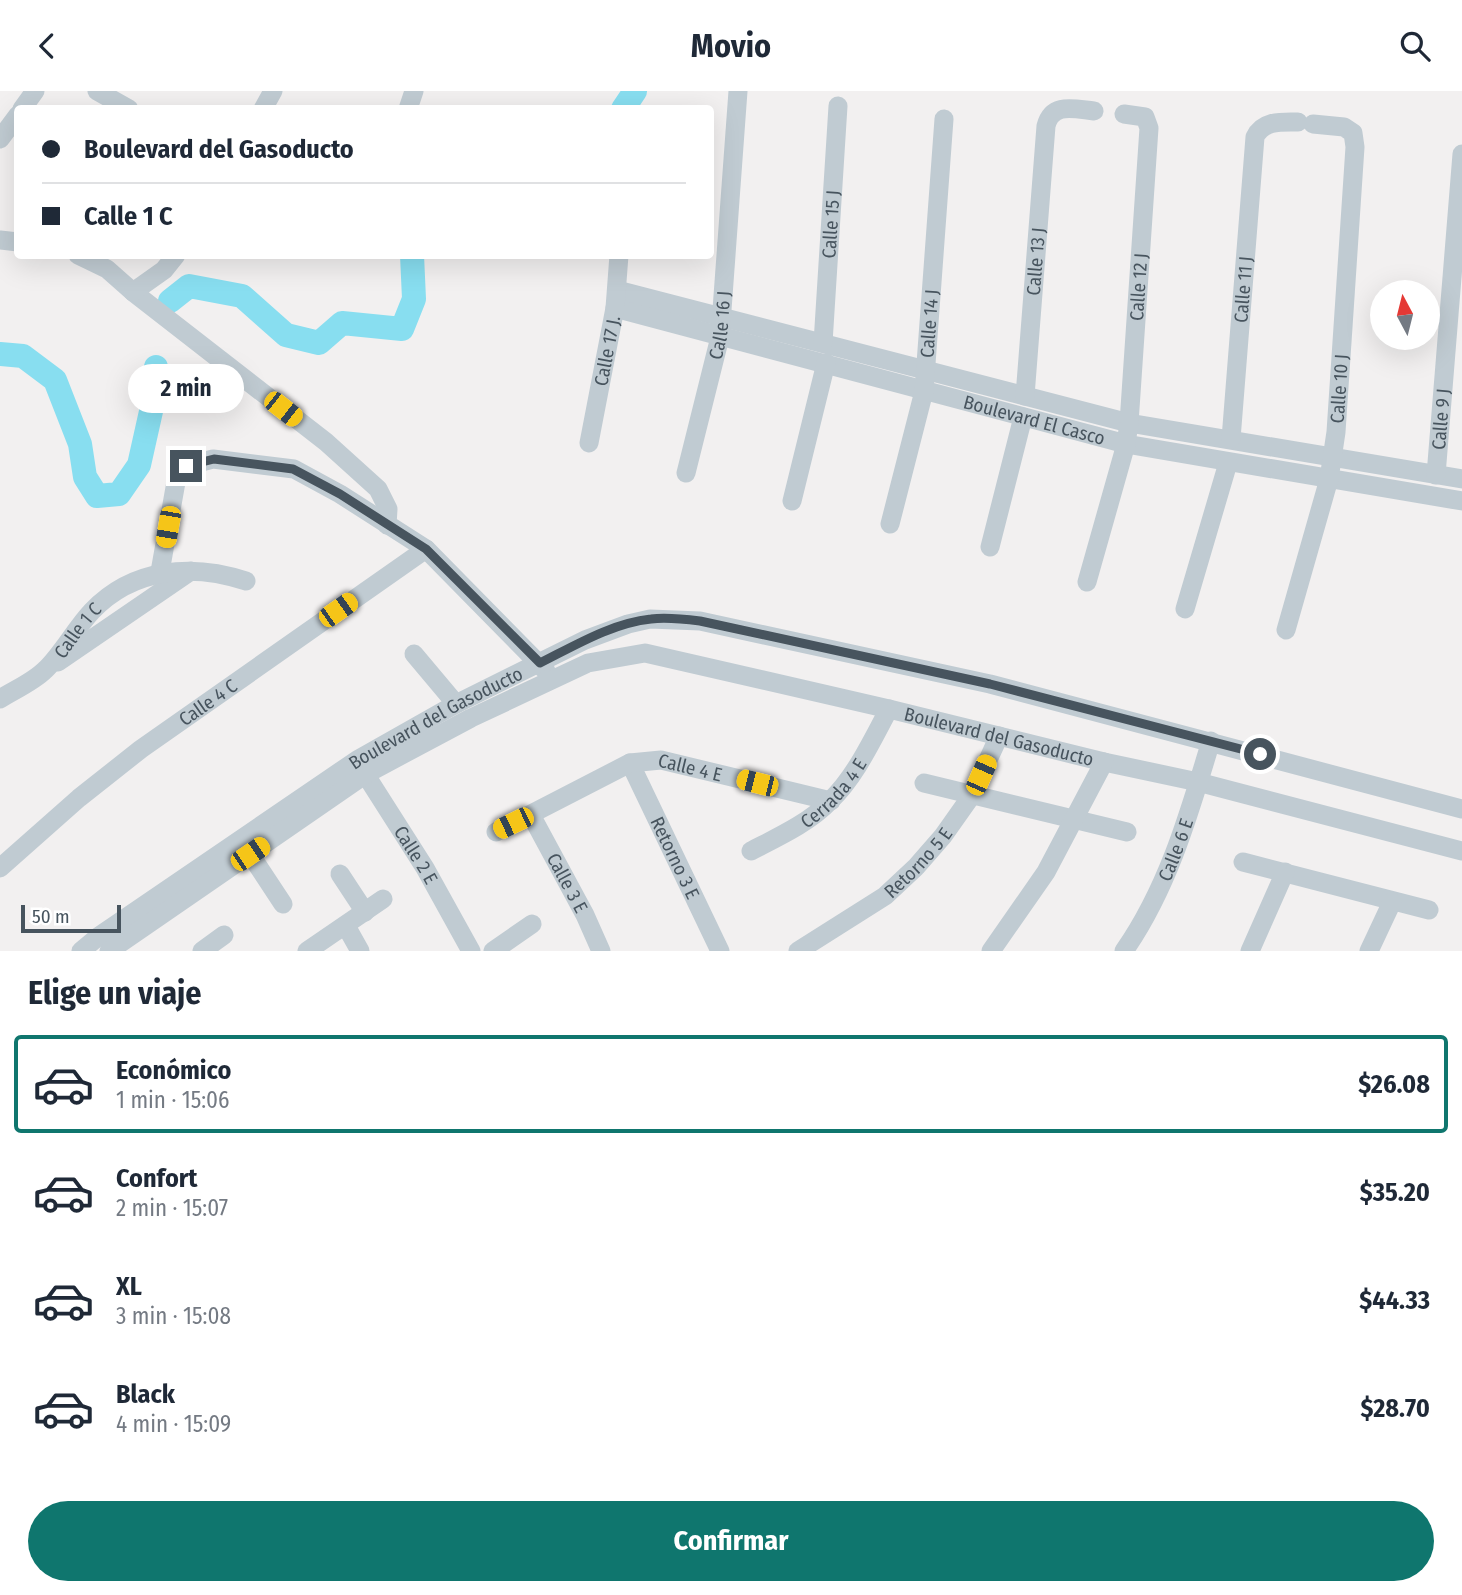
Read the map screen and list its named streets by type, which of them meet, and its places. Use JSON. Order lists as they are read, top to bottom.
{
  "streets": {
    "street": [
      "Calle 15 J",
      "Calle 13 J",
      "Calle 12 J",
      "Calle 11 J",
      "Calle 14 J",
      "Calle 16 J",
      "Calle 17 J.",
      "Calle 10 J",
      "Calle 9 J",
      "Boulevard El Casco",
      "Calle 1 C",
      "Calle 4 C",
      "Boulevard del Gasoducto",
      "Calle 4 E",
      "Cerrada 4 E",
      "Calle 6 E",
      "Calle 2 E",
      "Retorno 3 E",
      "Retorno 5 E",
      "Calle 3 E"
    ]
  },
  "crossings": [
    ["Calle 15 J", "Boulevard El Casco"],
    ["Calle 13 J", "Boulevard El Casco"],
    ["Calle 12 J", "Boulevard El Casco"],
    ["Calle 11 J", "Calle 10 J"],
    ["Calle 11 J", "Boulevard El Casco"],
    ["Calle 14 J", "Boulevard El Casco"],
    ["Calle 16 J", "Boulevard El Casco"],
    ["Calle 17 J.", "Boulevard El Casco"],
    ["Calle 10 J", "Boulevard El Casco"],
    ["Calle 9 J", "Boulevard El Casco"],
    ["Boulevard del Gasoducto", "Cerrada 4 E"],
    ["Boulevard del Gasoducto", "Calle 6 E"],
    ["Boulevard del Gasoducto", "Calle 2 E"],
    ["Boulevard del Gasoducto", "Retorno 5 E"],
    ["Calle 4 E", "Cerrada 4 E"],
    ["Calle 4 E", "Retorno 3 E"]
  ],
  "scale_bar": "50 m",
  "north": "top",
  "page": {
    "header": "Movio",
    "banner": ["Boulevard del Gasoducto", "Calle 1 C"],
    "bubble": "2 min",
    "scale": "50 m",
    "heading": "Elige un viaje",
    "list": [
      {
        "name": "Económico",
        "note": "1 min · 15:06",
        "value": "$26.08"
      },
      {
        "name": "Confort",
        "note": "2 min · 15:07",
        "value": "$35.20"
      },
      {
        "name": "XL",
        "note": "3 min · 15:08",
        "value": "$44.33"
      },
      {
        "name": "Black",
        "note": "4 min · 15:09",
        "value": "$28.70"
      }
    ],
    "buttons": "Confirmar"
  }
}
